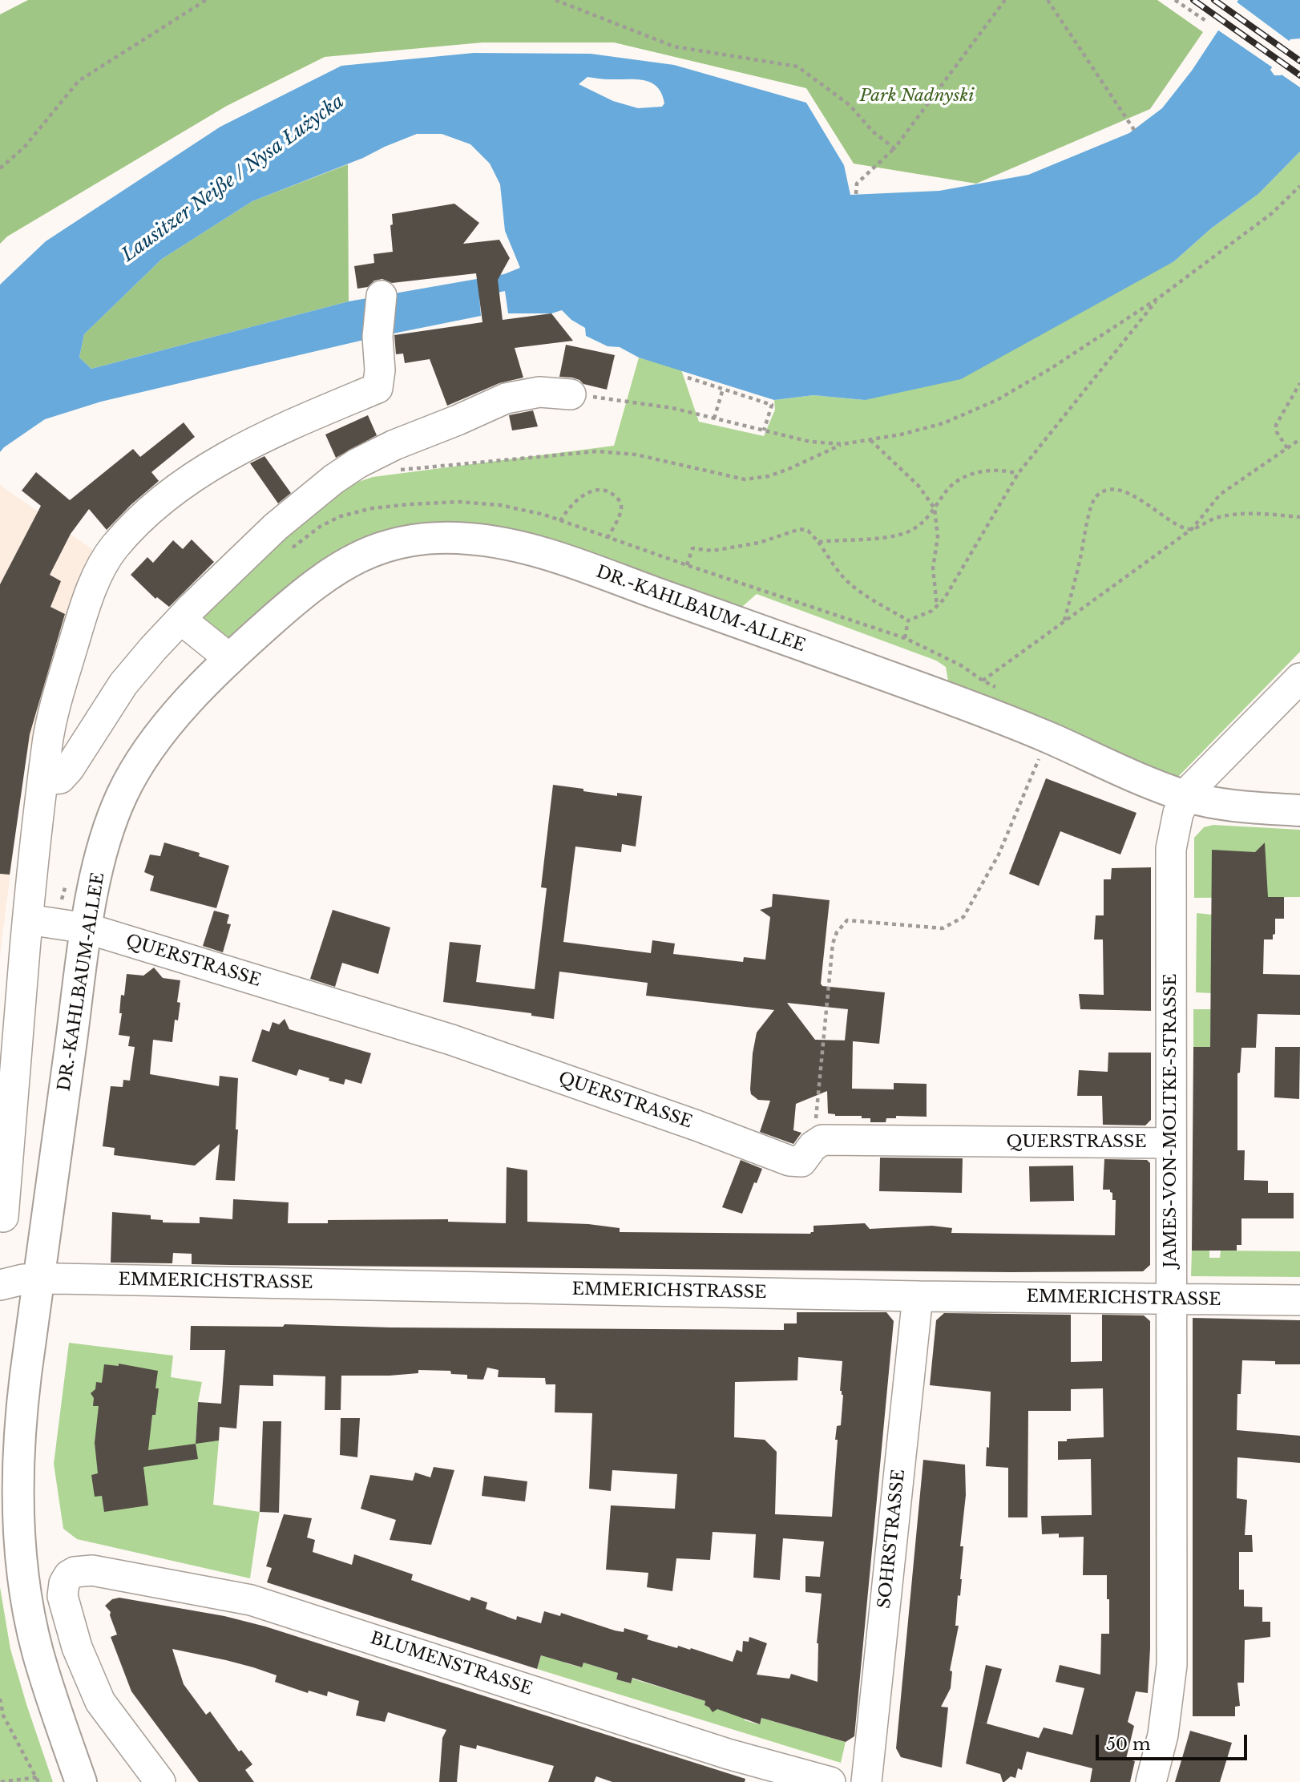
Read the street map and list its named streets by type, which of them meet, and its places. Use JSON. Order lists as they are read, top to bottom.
{
  "streets": {
    "main road": ["DR.-KAHLBAUM-ALLEE"],
    "street": [
      "QUERSTRASSE",
      "JAMES-VON-MOLTKE-STRASSE",
      "EMMERICHSTRASSE",
      "SOHRSTRASSE",
      "BLUMENSTRASSE"
    ]
  },
  "crossings": [
    ["DR.-KAHLBAUM-ALLEE", "QUERSTRASSE"],
    ["DR.-KAHLBAUM-ALLEE", "JAMES-VON-MOLTKE-STRASSE"],
    ["DR.-KAHLBAUM-ALLEE", "EMMERICHSTRASSE"],
    ["QUERSTRASSE", "JAMES-VON-MOLTKE-STRASSE"],
    ["JAMES-VON-MOLTKE-STRASSE", "EMMERICHSTRASSE"],
    ["EMMERICHSTRASSE", "SOHRSTRASSE"]
  ],
  "water": ["Lausitzer Neiße / Nysa Łużycka"],
  "parks": ["Park Nadnyski"],
  "scale_bar": "50 m"
}
